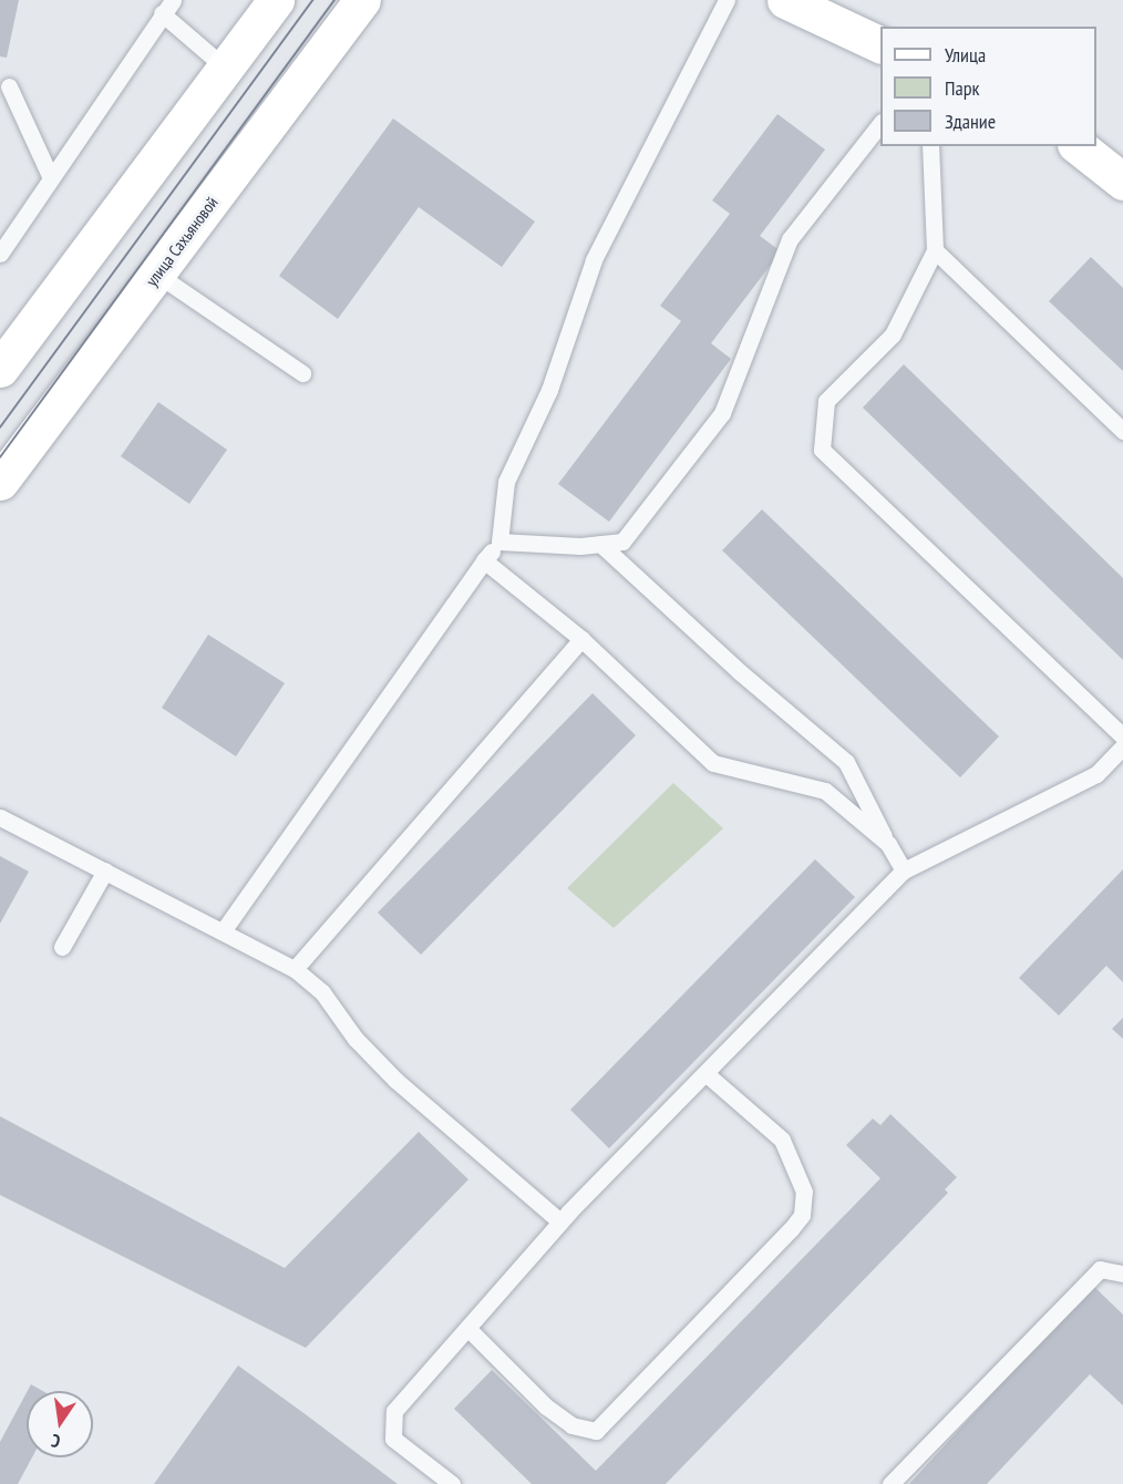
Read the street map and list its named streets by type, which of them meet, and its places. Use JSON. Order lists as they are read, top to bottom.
{
  "streets": {
    "main road": ["улица Сахьяновой"]
  },
  "legend": ["Улица", "Парк", "Здание"],
  "north": "bottom"
}
